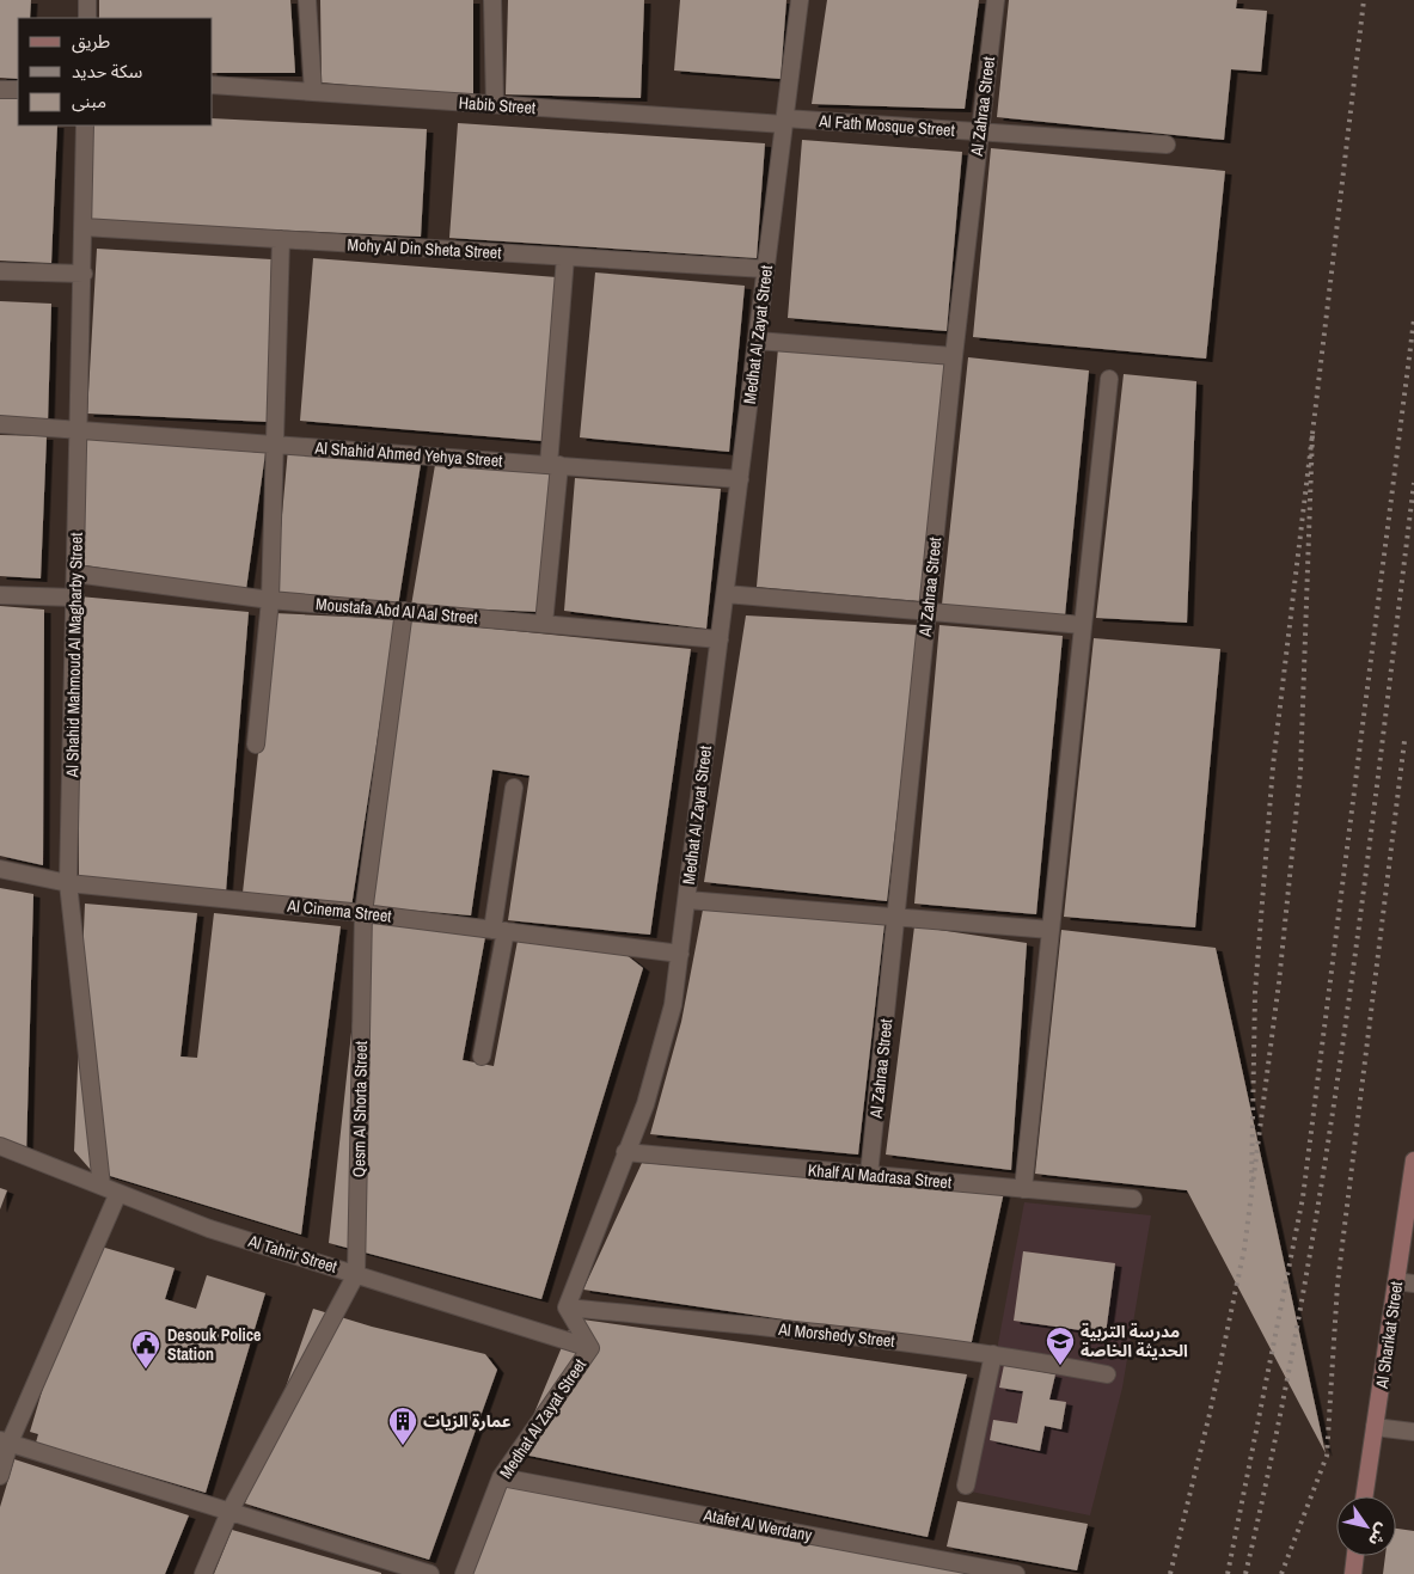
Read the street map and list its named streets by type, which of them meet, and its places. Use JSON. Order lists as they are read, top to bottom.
{
  "streets": {
    "main road": ["Al Sharikat Street"],
    "street": [
      "Habib Street",
      "Al Zahraa Street",
      "Al Fath Mosque Street",
      "Mohy Al Din Sheta Street",
      "Medhat Al Zayat Street",
      "Al Shahid Ahmed Yehya Street",
      "Moustafa Abd Al Aal Street",
      "Al Shahid Mahmoud Al Magharby Street",
      "Al Cinema Street",
      "Qesm Al Shorta Street",
      "Khalf Al Madrasa Street",
      "Al Tahrir Street",
      "Al Morshedy Street",
      "Atafet Al Werdany"
    ]
  },
  "crossings": [
    ["Habib Street", "Al Fath Mosque Street"],
    ["Habib Street", "Medhat Al Zayat Street"],
    ["Al Zahraa Street", "Al Fath Mosque Street"],
    ["Al Zahraa Street", "Khalf Al Madrasa Street"],
    ["Al Fath Mosque Street", "Medhat Al Zayat Street"],
    ["Mohy Al Din Sheta Street", "Medhat Al Zayat Street"],
    ["Mohy Al Din Sheta Street", "Al Shahid Mahmoud Al Magharby Street"],
    ["Medhat Al Zayat Street", "Al Shahid Ahmed Yehya Street"],
    ["Medhat Al Zayat Street", "Moustafa Abd Al Aal Street"],
    ["Medhat Al Zayat Street", "Al Cinema Street"],
    ["Medhat Al Zayat Street", "Khalf Al Madrasa Street"],
    ["Medhat Al Zayat Street", "Al Tahrir Street"],
    ["Medhat Al Zayat Street", "Al Morshedy Street"],
    ["Medhat Al Zayat Street", "Atafet Al Werdany"],
    ["Al Shahid Ahmed Yehya Street", "Al Shahid Mahmoud Al Magharby Street"],
    ["Moustafa Abd Al Aal Street", "Al Shahid Mahmoud Al Magharby Street"],
    ["Moustafa Abd Al Aal Street", "Qesm Al Shorta Street"],
    ["Al Shahid Mahmoud Al Magharby Street", "Al Cinema Street"],
    ["Al Shahid Mahmoud Al Magharby Street", "Al Tahrir Street"],
    ["Al Cinema Street", "Qesm Al Shorta Street"],
    ["Qesm Al Shorta Street", "Al Tahrir Street"]
  ],
  "places": {
    "school or university": ["مدرسة التربية الحديثة الخاصة"],
    "public building": ["Desouk Police Station"],
    "building": ["عمارة الزيات"]
  },
  "legend": ["طريق", "سكة حديد", "مبنى"],
  "north": "bottom right"
}
